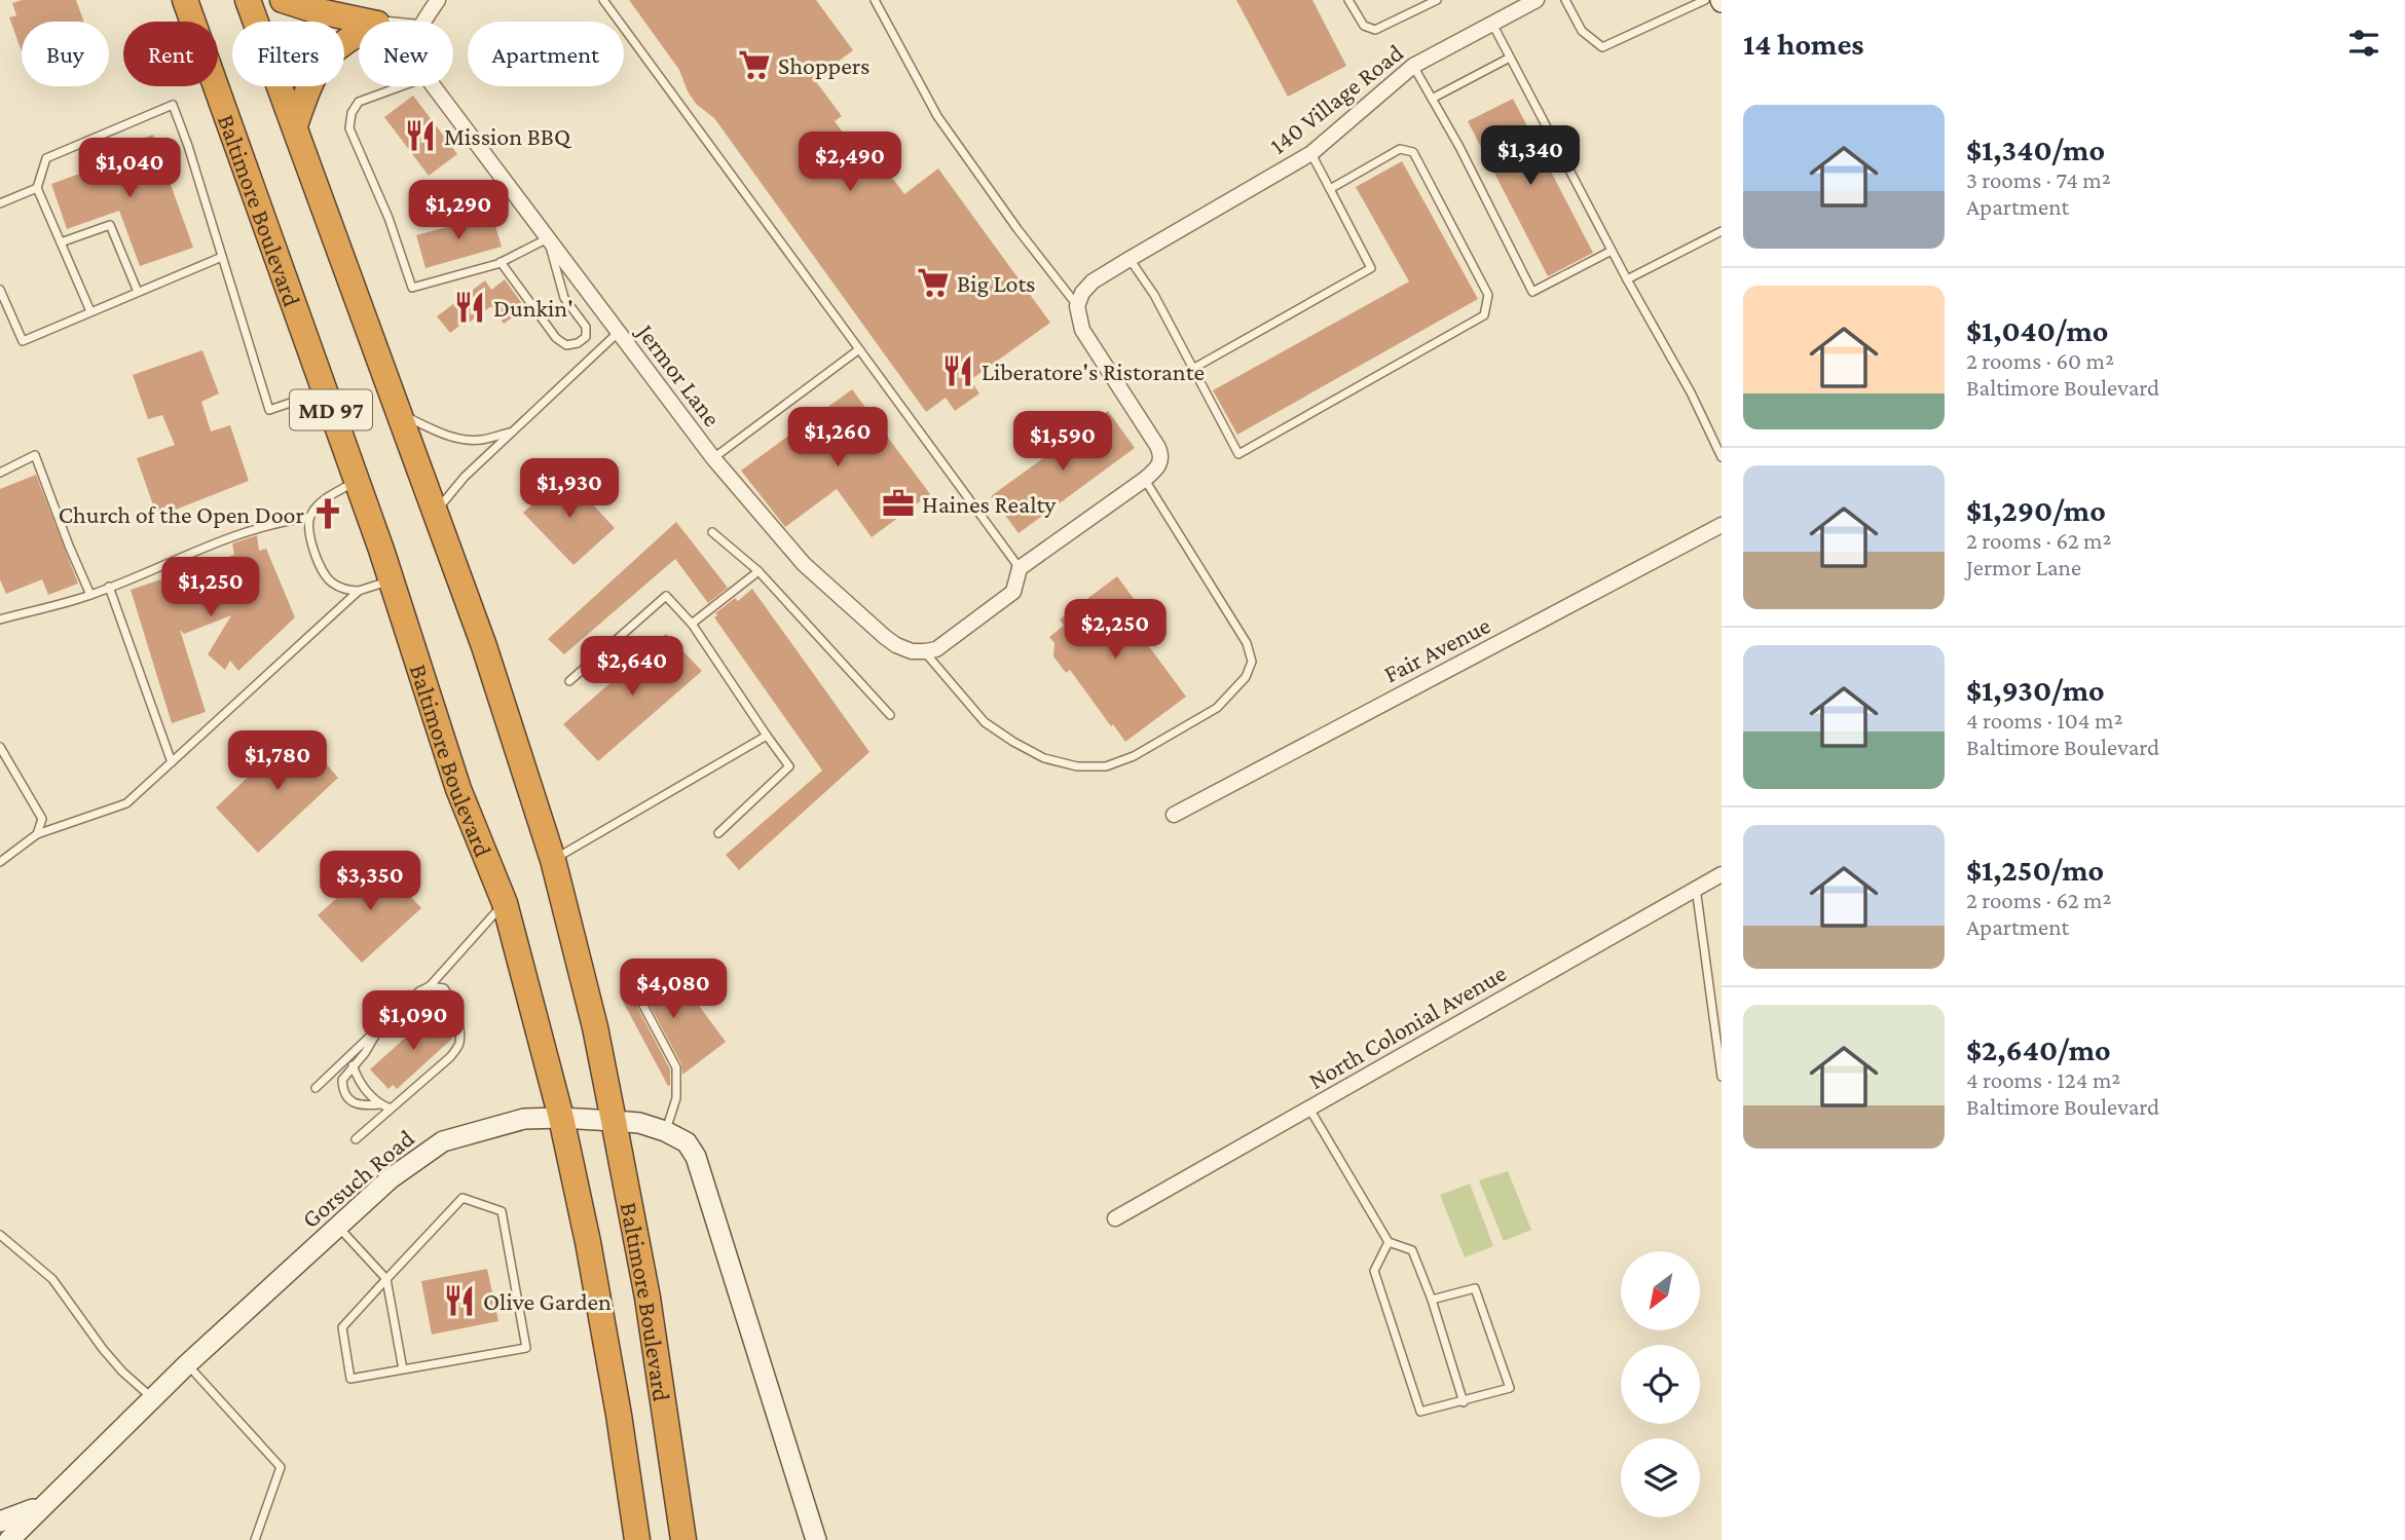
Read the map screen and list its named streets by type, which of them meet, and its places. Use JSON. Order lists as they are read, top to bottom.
{
  "streets": {
    "highway": ["Baltimore Boulevard", "MD 97"],
    "street": [
      "140 Village Road",
      "Jermor Lane",
      "Fair Avenue",
      "North Colonial Avenue",
      "Gorsuch Road"
    ]
  },
  "crossings": [
    ["Baltimore Boulevard", "Gorsuch Road"]
  ],
  "places": {
    "supermarket": ["Shoppers", "Big Lots"],
    "restaurant": [
      "Mission BBQ",
      "Dunkin'",
      "Liberatore's Ristorante",
      "Olive Garden"
    ],
    "office": ["Haines Realty"],
    "church": ["Church of the Open Door"]
  },
  "north": "bottom left",
  "page": {
    "heading": "14 homes",
    "chip": [
      "Buy",
      "Rent",
      "Filters",
      "New",
      "Apartment"
    ],
    "list": [
      {
        "name": "$1,340/mo",
        "note": "3 rooms · 74 m² · Apartment"
      },
      {
        "name": "$1,040/mo",
        "note": "2 rooms · 60 m² · Baltimore Boulevard"
      },
      {
        "name": "$1,290/mo",
        "note": "2 rooms · 62 m² · Jermor Lane"
      },
      {
        "name": "$1,930/mo",
        "note": "4 rooms · 104 m² · Baltimore Boulevard"
      },
      {
        "name": "$1,250/mo",
        "note": "2 rooms · 62 m² · Apartment"
      },
      {
        "name": "$2,640/mo",
        "note": "4 rooms · 124 m² · Baltimore Boulevard"
      }
    ],
    "price": [
      "$1,340",
      "$2,490",
      "$1,040",
      "$1,290",
      "$1,260",
      "$1,590",
      "$1,930",
      "$1,250",
      "$2,250",
      "$2,640",
      "$1,780",
      "$3,350",
      "$4,080",
      "$1,090"
    ]
  }
}
